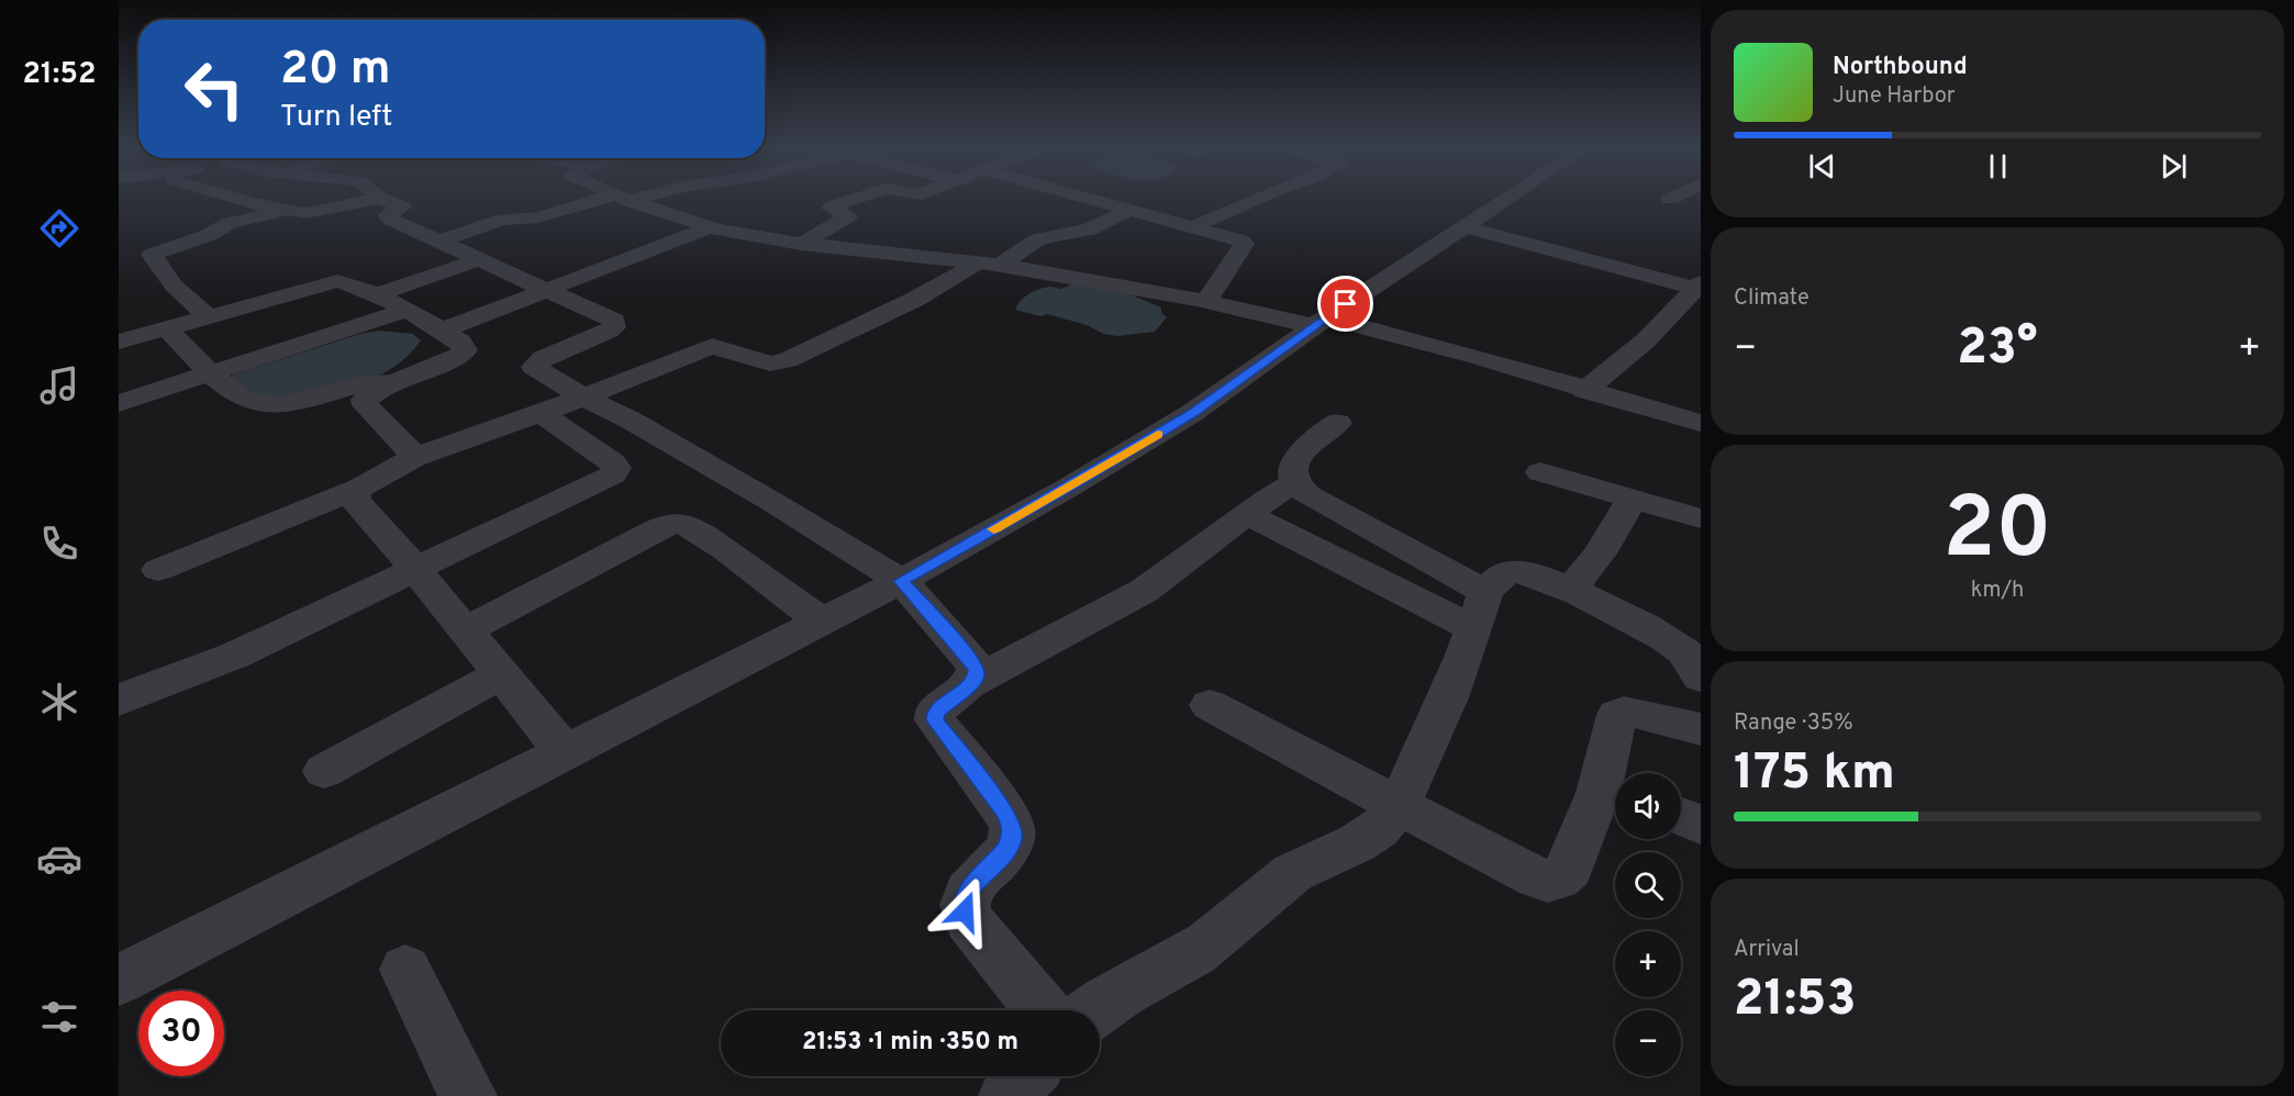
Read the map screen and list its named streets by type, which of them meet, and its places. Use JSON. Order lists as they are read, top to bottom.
{
  "page": {
    "tabs": "21:52",
    "turn": ["20 m", "Turn left"],
    "song": ["Northbound", "June Harbor"],
    "tile": [
      "Climate",
      ["20", "km/h"],
      ["Range · 35%", "175 km"],
      ["Arrival", "21:53"]
    ],
    "heat": ["−", "23°", "+"],
    "map_buttons": ["+", "−"],
    "limit": "30",
    "trip": "21:53 · 1 min · 350 m"
  }
}
